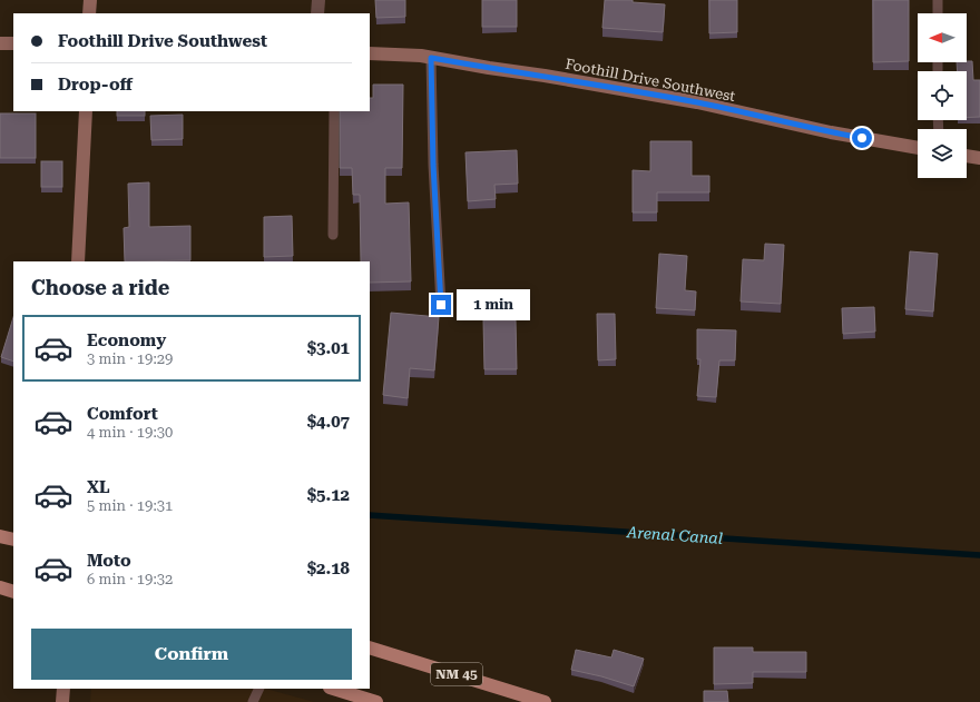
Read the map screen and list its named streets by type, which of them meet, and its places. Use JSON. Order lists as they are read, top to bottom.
{
  "streets": {
    "main road": ["NM 45"],
    "street": ["Foothill Drive Southwest"]
  },
  "water": ["Arenal Canal"],
  "north": "left",
  "page": {
    "banner": ["Foothill Drive Southwest", "Drop-off"],
    "heading": "Choose a ride",
    "bubble": "1 min",
    "list": [
      {
        "name": "Economy",
        "note": "3 min · 19:29",
        "value": "$3.01"
      },
      {
        "name": "Comfort",
        "note": "4 min · 19:30",
        "value": "$4.07"
      },
      {
        "name": "XL",
        "note": "5 min · 19:31",
        "value": "$5.12"
      },
      {
        "name": "Moto",
        "note": "6 min · 19:32",
        "value": "$2.18"
      }
    ],
    "buttons": "Confirm"
  }
}
